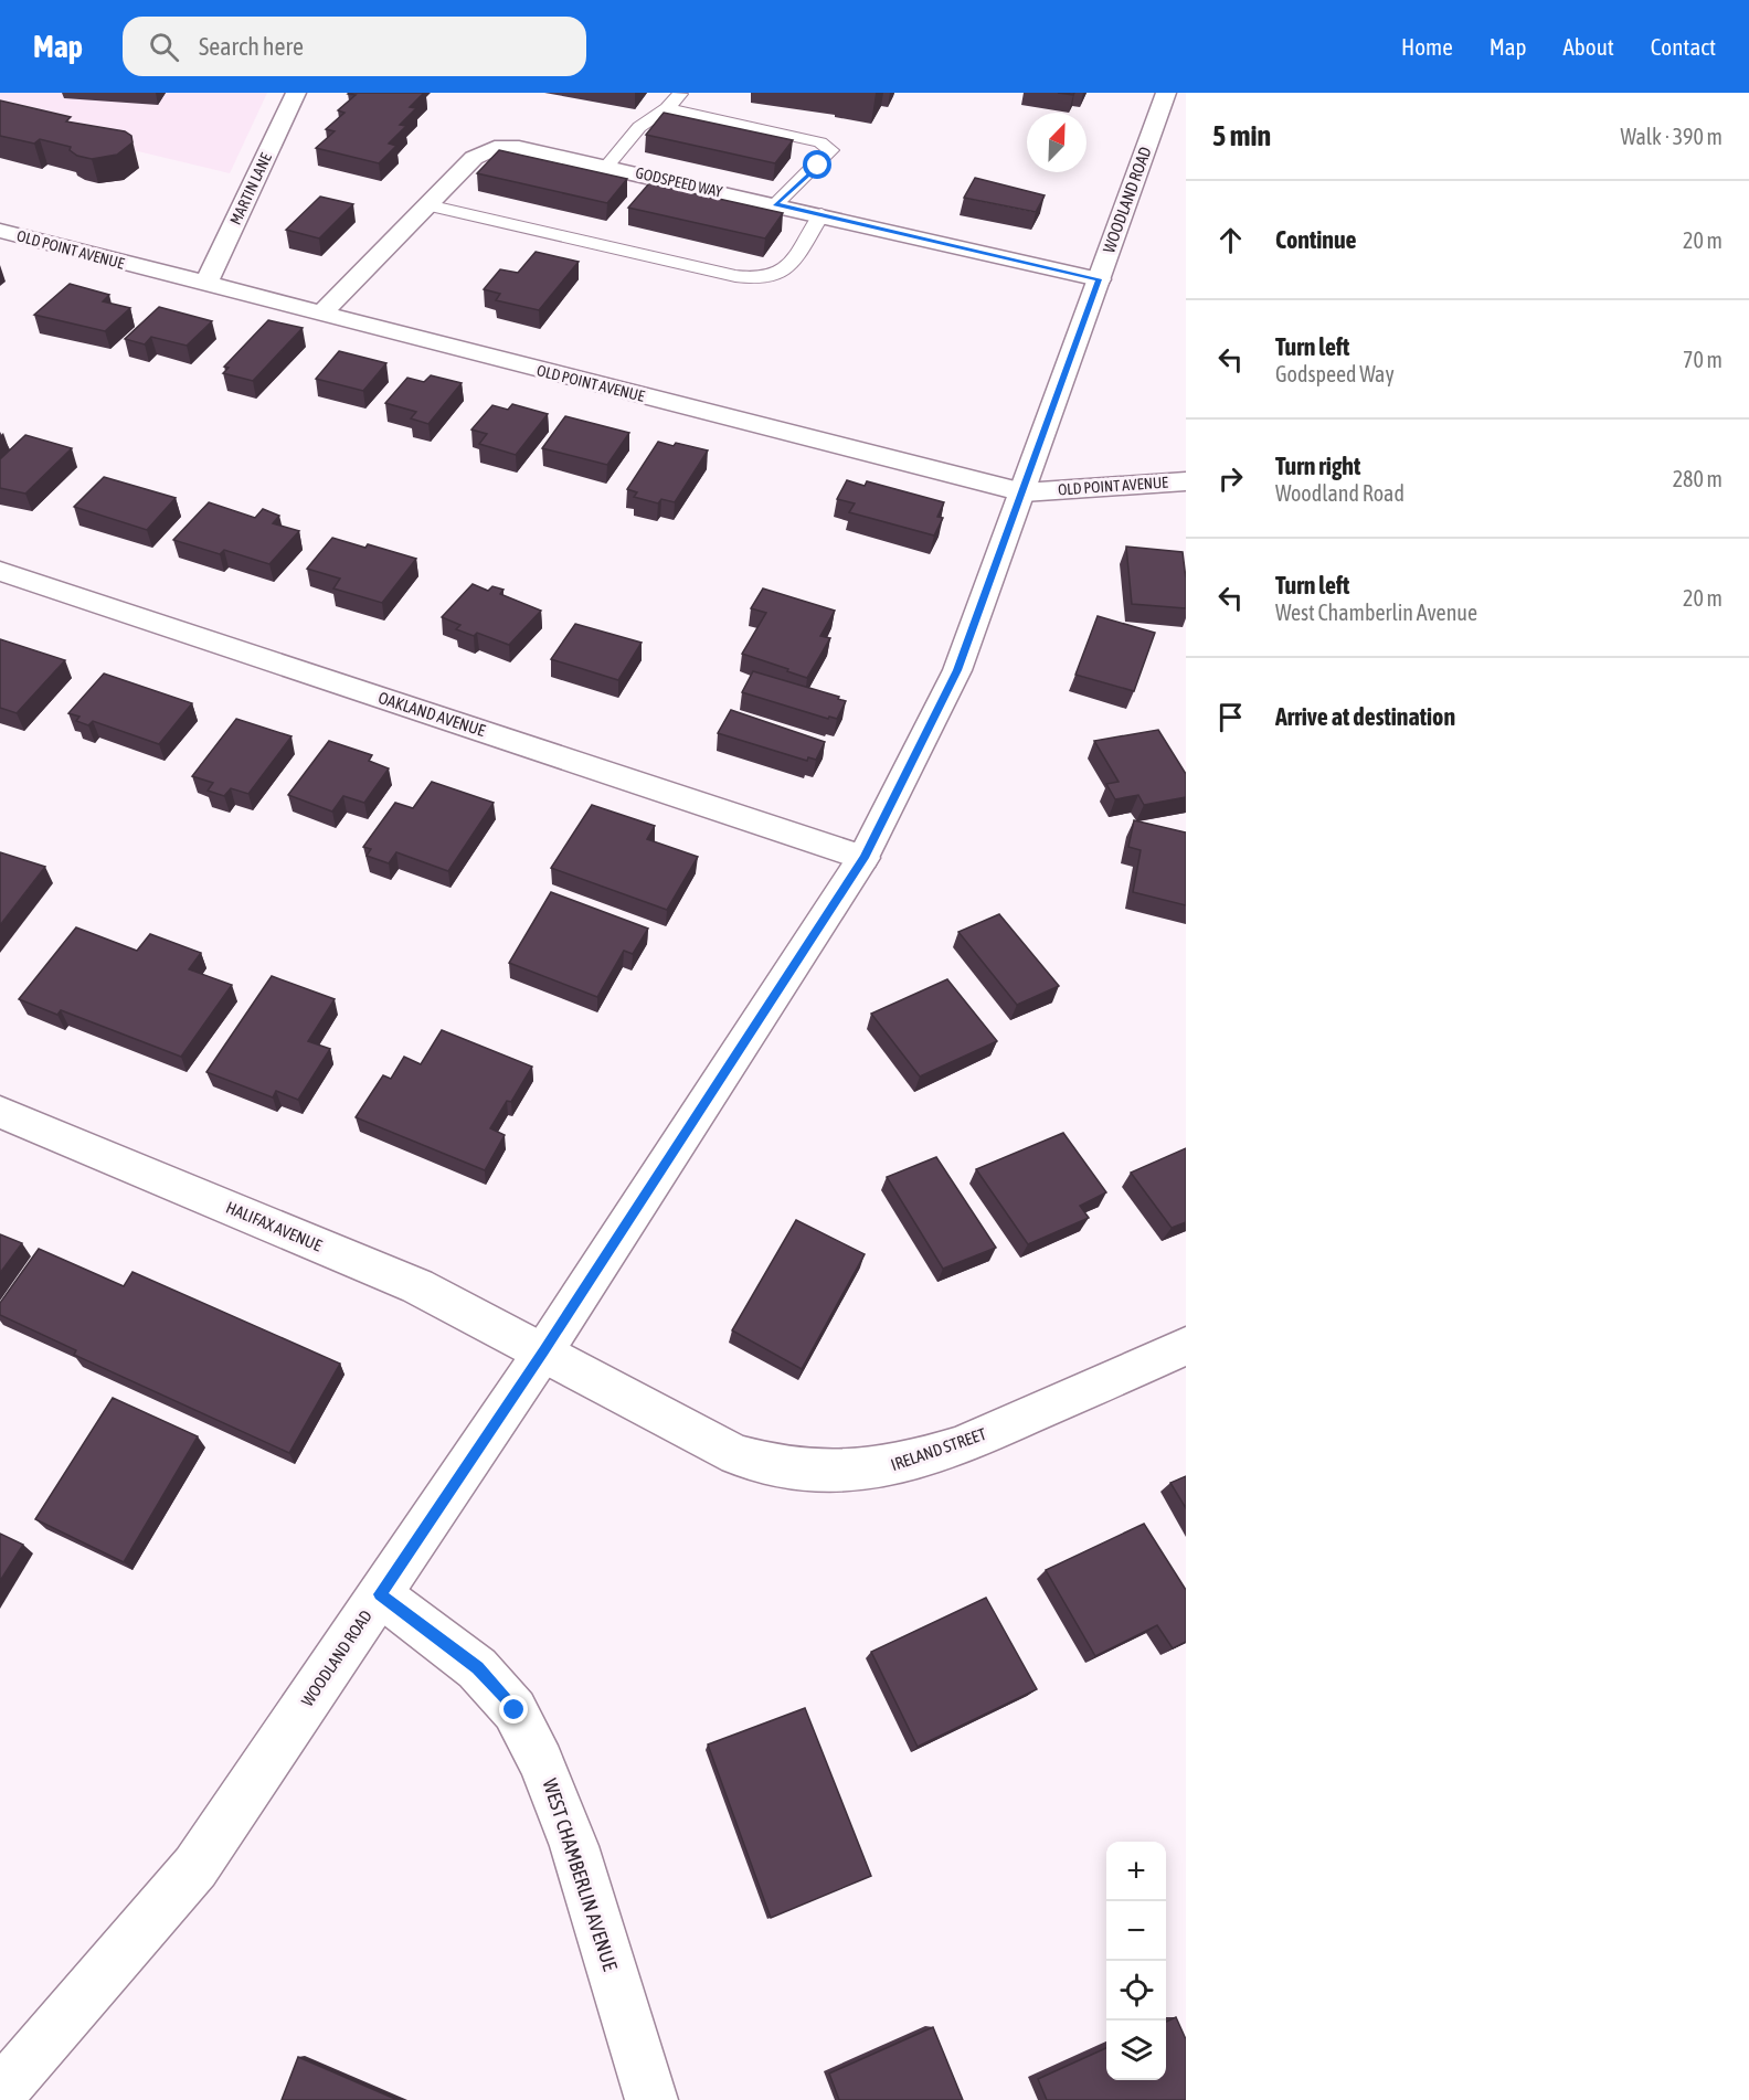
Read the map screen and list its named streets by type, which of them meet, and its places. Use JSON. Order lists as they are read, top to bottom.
{
  "streets": {
    "street": [
      "GODSPEED WAY",
      "MARTIN LANE",
      "WOODLAND ROAD",
      "OLD POINT AVENUE",
      "OAKLAND AVENUE",
      "HALIFAX AVENUE",
      "IRELAND STREET",
      "WEST CHAMBERLIN AVENUE"
    ]
  },
  "crossings": [
    ["GODSPEED WAY", "WOODLAND ROAD"],
    ["GODSPEED WAY", "OLD POINT AVENUE"],
    ["MARTIN LANE", "OLD POINT AVENUE"],
    ["WOODLAND ROAD", "OLD POINT AVENUE"],
    ["WOODLAND ROAD", "OAKLAND AVENUE"],
    ["WOODLAND ROAD", "HALIFAX AVENUE"],
    ["WOODLAND ROAD", "IRELAND STREET"],
    ["WOODLAND ROAD", "WEST CHAMBERLIN AVENUE"],
    ["HALIFAX AVENUE", "IRELAND STREET"]
  ],
  "north": "top right",
  "page": {
    "header": "Map",
    "search": "Search here",
    "nav": [
      "Home",
      "Map",
      "About",
      "Contact"
    ],
    "heading": ["5 min", "Walk · 390 m"],
    "list": [
      ["Continue", "20 m"],
      ["Turn left", "Godspeed Way", "70 m"],
      ["Turn right", "Woodland Road", "280 m"],
      ["Turn left", "West Chamberlin Avenue", "20 m"],
      "Arrive at destination"
    ],
    "map_buttons": ["+", "−"]
  }
}
